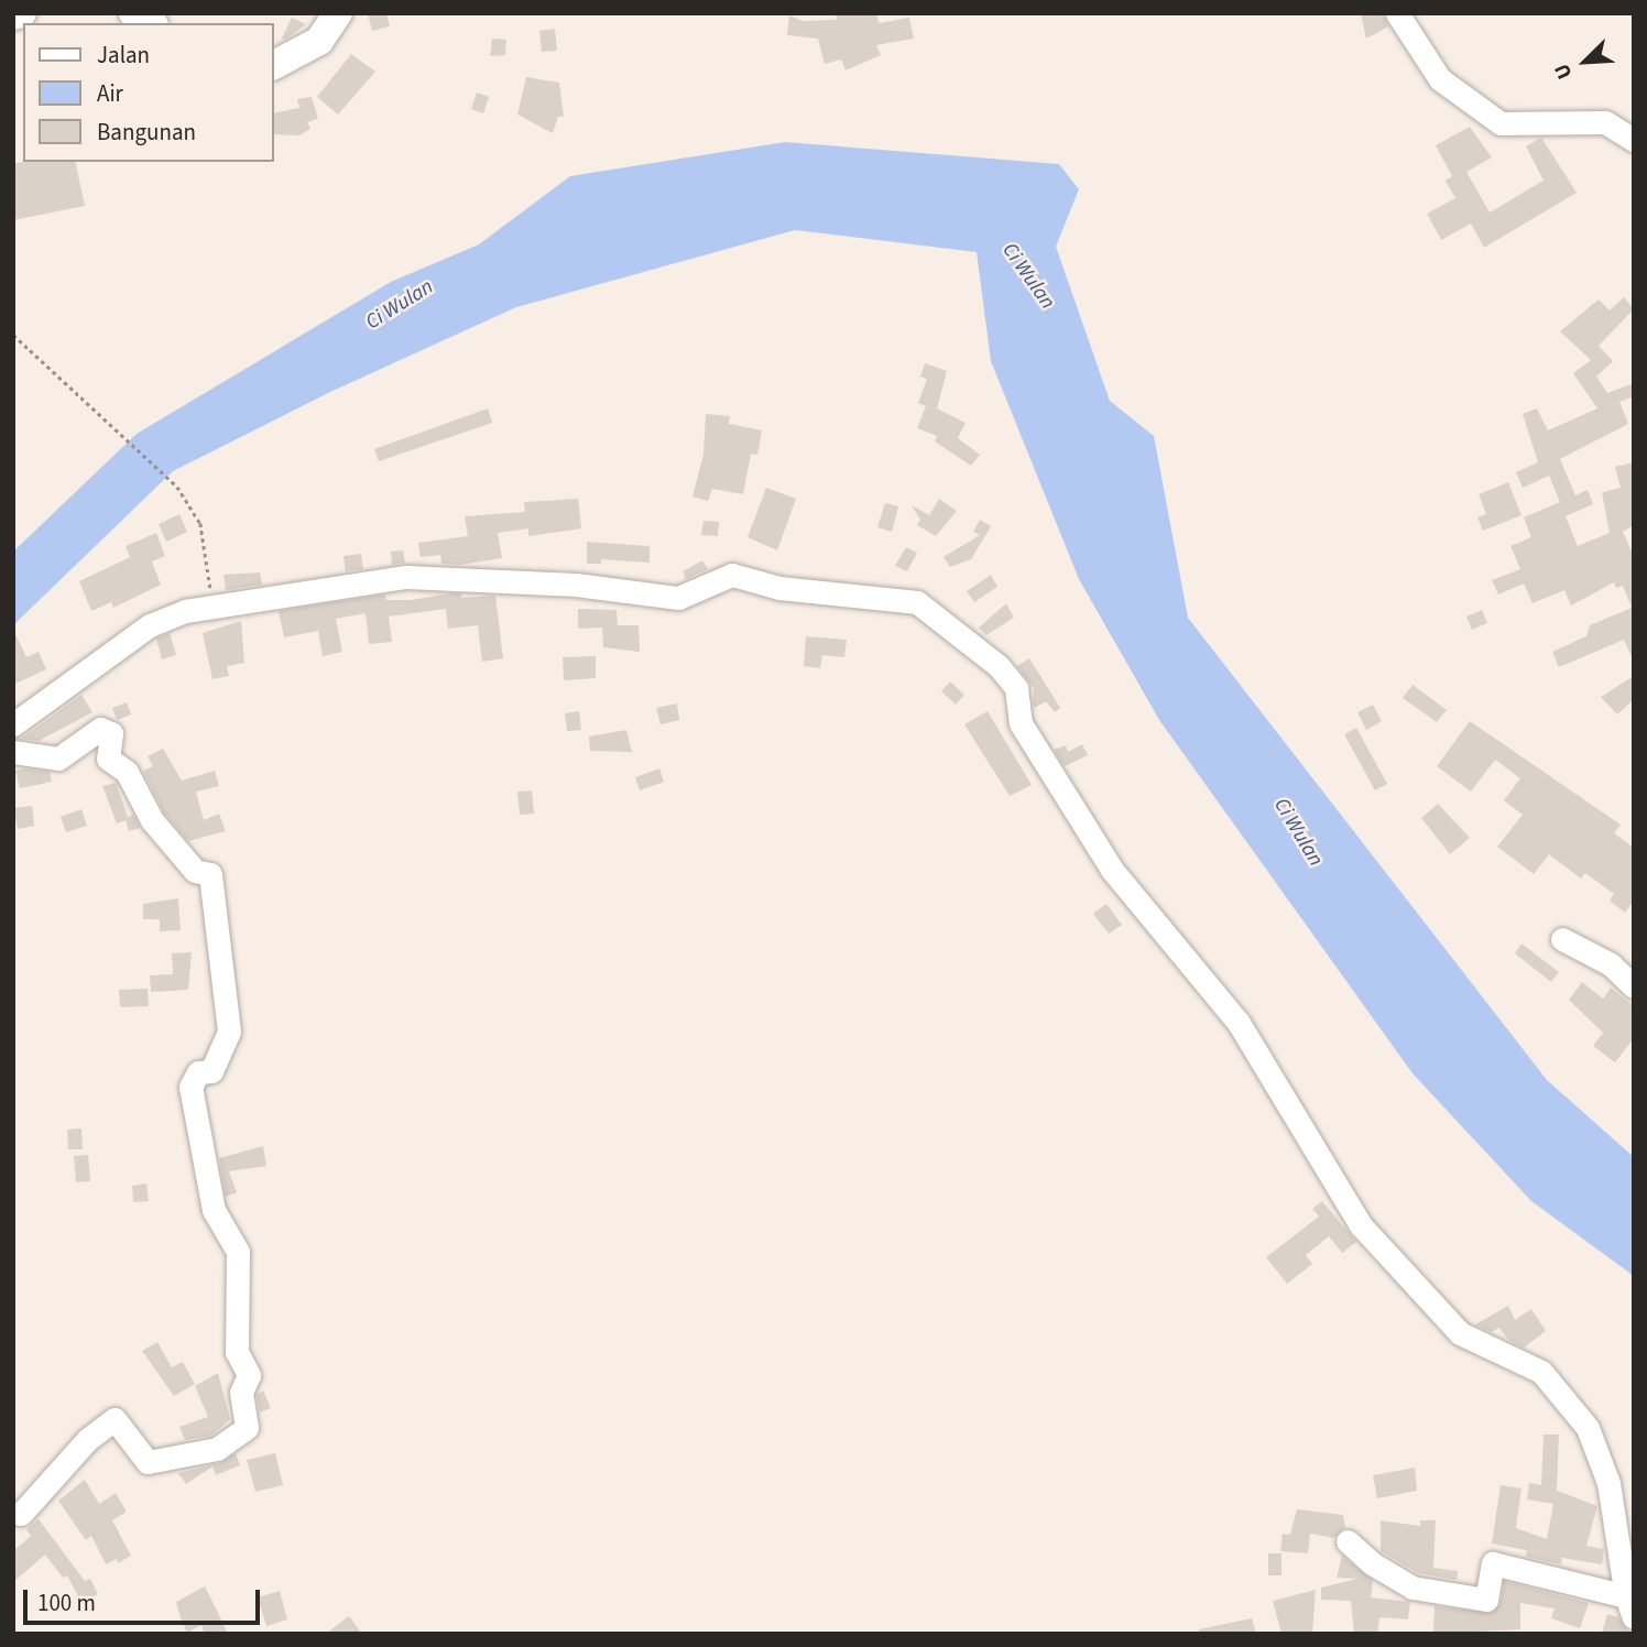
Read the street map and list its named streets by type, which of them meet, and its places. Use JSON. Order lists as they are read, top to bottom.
{
  "water": ["Ci Wulan"],
  "legend": ["Jalan", "Air", "Bangunan"],
  "scale_bar": "100 m",
  "north": "bottom left"
}
